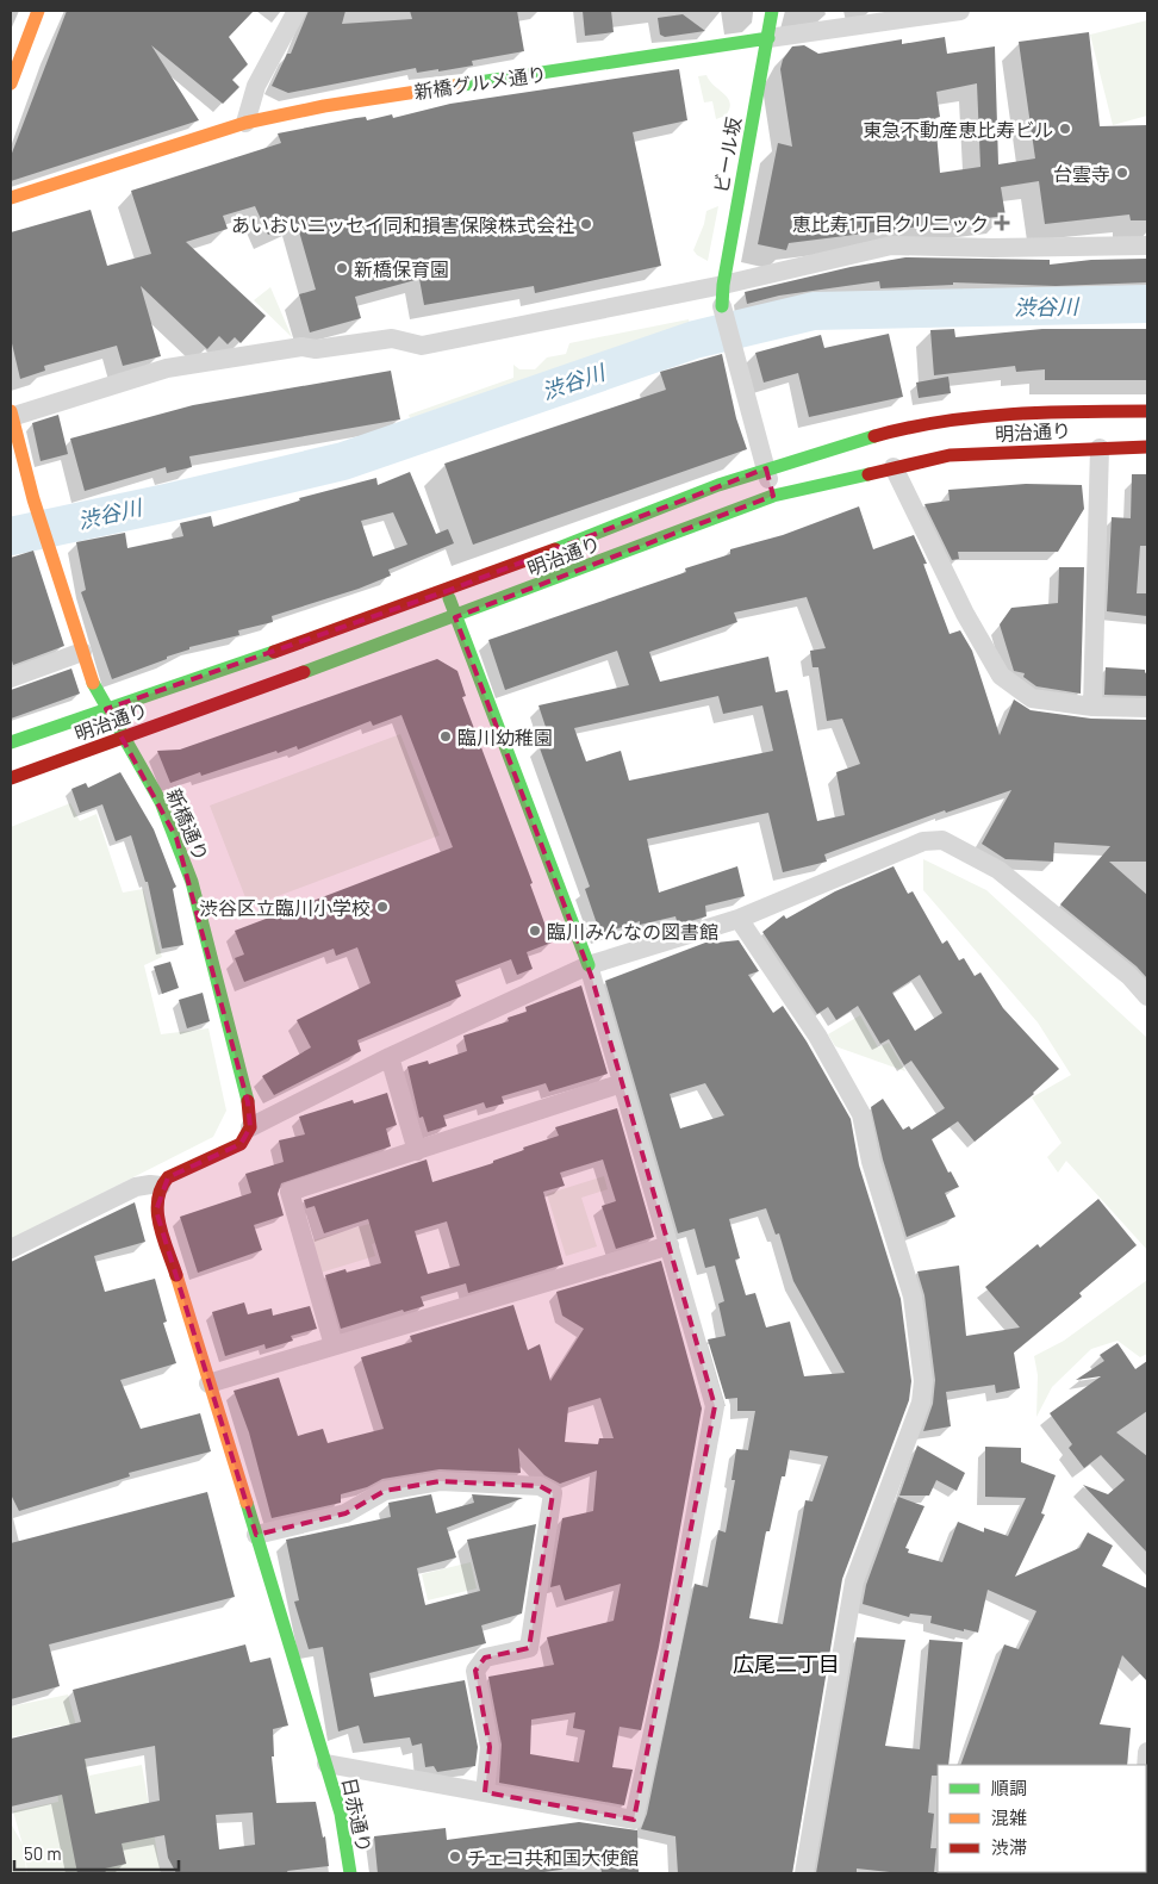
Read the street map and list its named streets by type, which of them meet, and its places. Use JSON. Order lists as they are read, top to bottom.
{
  "streets": {
    "street": [
      "新橋グルメ通り",
      "ビール坂",
      "明治通り",
      "新橋通り",
      "日赤通り"
    ]
  },
  "crossings": [
    ["新橋グルメ通り", "ビール坂"],
    ["明治通り", "新橋通り"]
  ],
  "districts": ["広尾二丁目"],
  "water": ["渋谷川"],
  "places": {
    "other": [
      "東急不動産恵比寿ビル",
      "台雲寺",
      "あいおいニッセイ同和損害保険株式会社",
      "新橋保育園",
      "臨川幼稚園",
      "渋谷区立臨川小学校",
      "臨川みんなの図書館",
      "チェコ共和国大使館"
    ],
    "health": ["恵比寿1丁目クリニック"]
  },
  "legend": ["順調", "混雑", "渋滞"],
  "scale_bar": "50 m"
}
